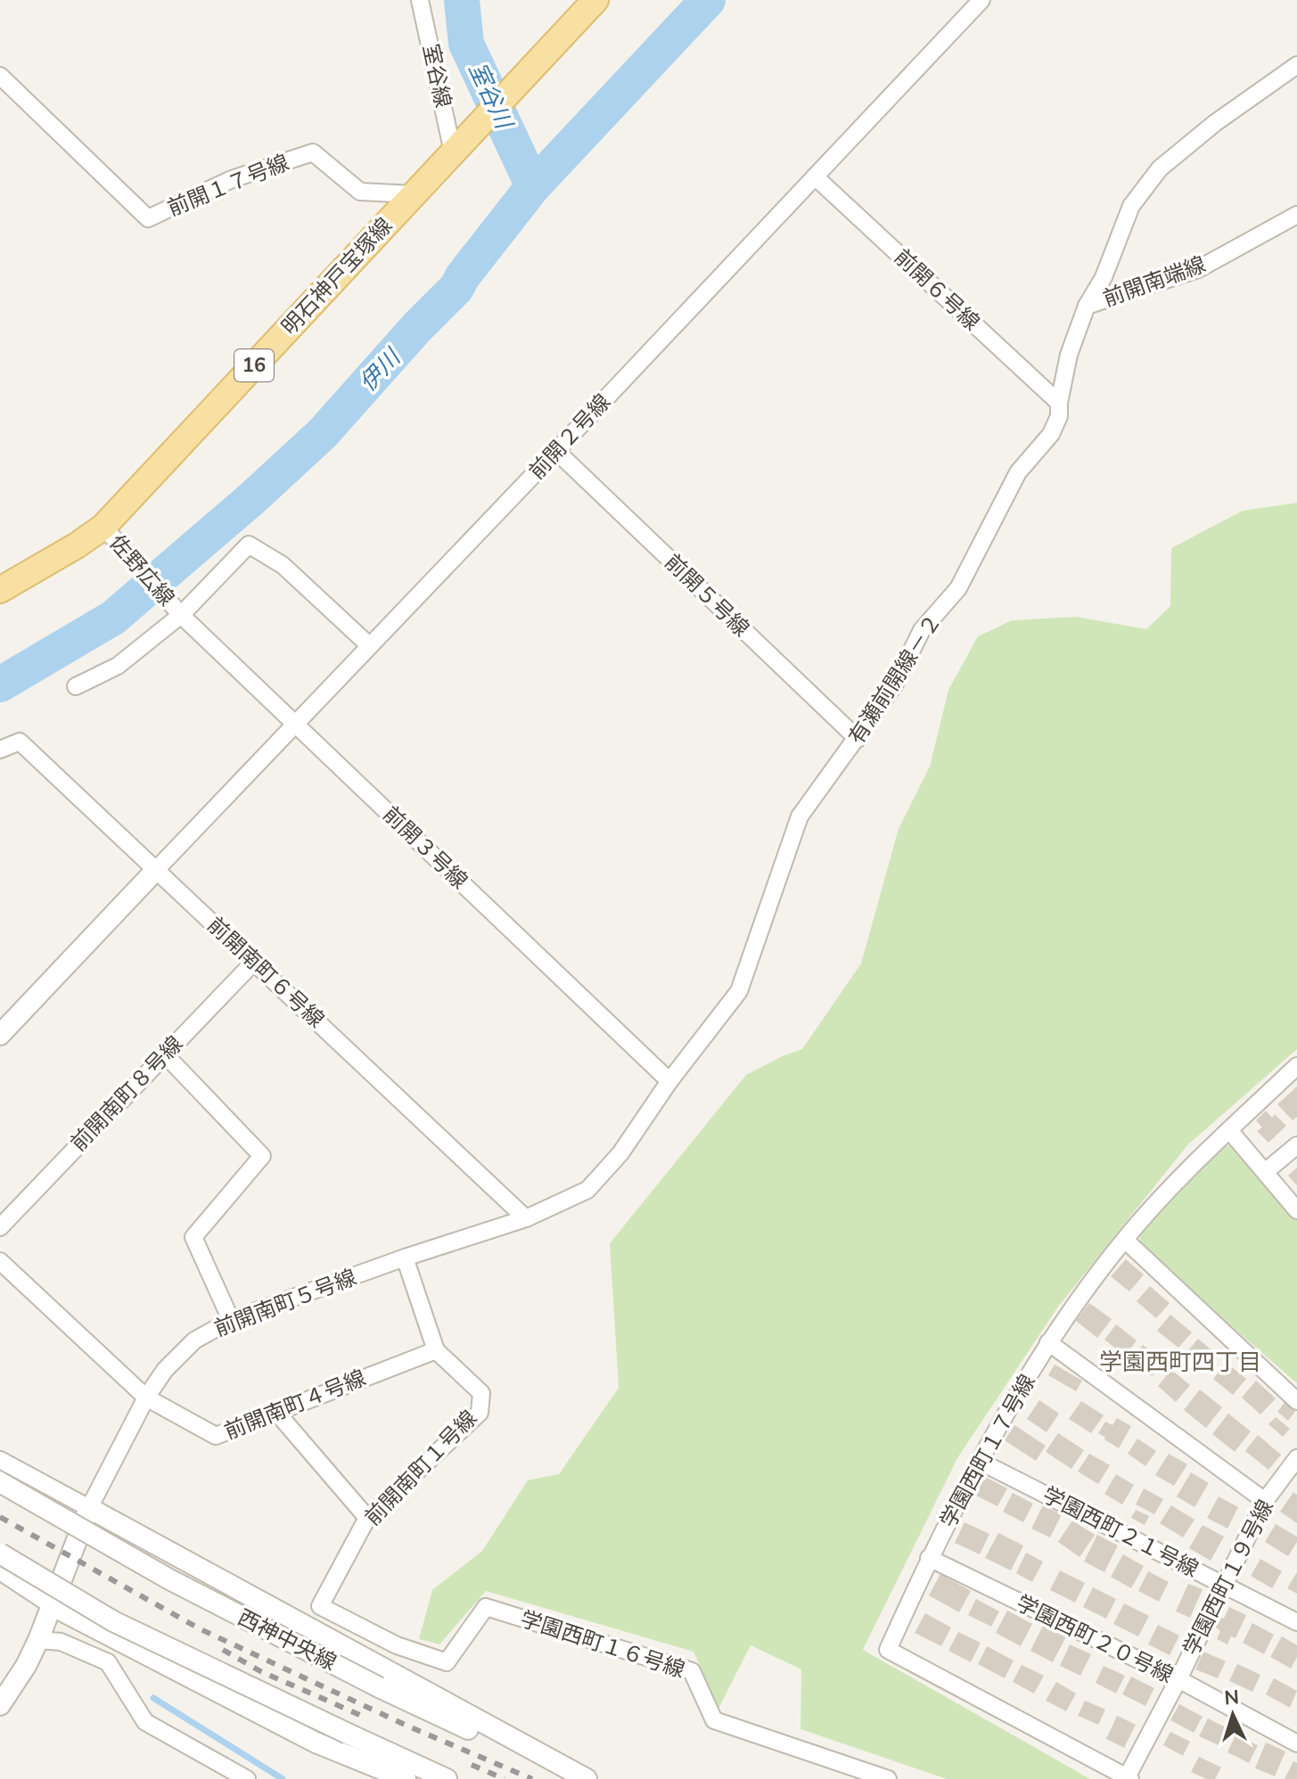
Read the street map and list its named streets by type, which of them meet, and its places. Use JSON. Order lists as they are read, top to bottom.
{
  "streets": {
    "main road": ["明石神戸宝塚線", "16"],
    "street": [
      "室谷線",
      "前開１７号線",
      "前開南端線",
      "前開６号線",
      "前開２号線",
      "佐野広線",
      "前開５号線",
      "有瀬前開線－２",
      "前開３号線",
      "前開南町６号線",
      "前開南町８号線",
      "前開南町５号線",
      "前開南町４号線",
      "学園西町１７号線",
      "前開南町１号線",
      "学園西町２１号線",
      "学園西町１９号線",
      "学園西町２０号線",
      "西神中央線",
      "学園西町１６号線"
    ]
  },
  "crossings": [
    ["室谷線", "明石神戸宝塚線"],
    ["前開１７号線", "明石神戸宝塚線"],
    ["明石神戸宝塚線", "佐野広線"],
    ["前開南端線", "有瀬前開線－２"],
    ["前開６号線", "前開２号線"],
    ["前開６号線", "有瀬前開線－２"],
    ["前開２号線", "前開５号線"],
    ["前開２号線", "前開３号線"],
    ["前開２号線", "前開南町６号線"],
    ["佐野広線", "前開３号線"],
    ["前開５号線", "有瀬前開線－２"],
    ["有瀬前開線－２", "前開３号線"],
    ["有瀬前開線－２", "前開南町６号線"],
    ["有瀬前開線－２", "前開南町５号線"],
    ["前開南町６号線", "前開南町８号線"],
    ["前開南町６号線", "前開南町５号線"],
    ["前開南町５号線", "前開南町４号線"],
    ["前開南町５号線", "前開南町１号線"],
    ["前開南町４号線", "前開南町１号線"],
    ["学園西町１７号線", "学園西町２１号線"],
    ["学園西町１７号線", "学園西町１９号線"],
    ["学園西町１７号線", "学園西町２０号線"],
    ["前開南町１号線", "学園西町１６号線"],
    ["学園西町２１号線", "学園西町１９号線"],
    ["学園西町１９号線", "学園西町２０号線"]
  ],
  "districts": ["学園西町四丁目"],
  "water": ["室谷川", "伊川"],
  "north": "top"
}
